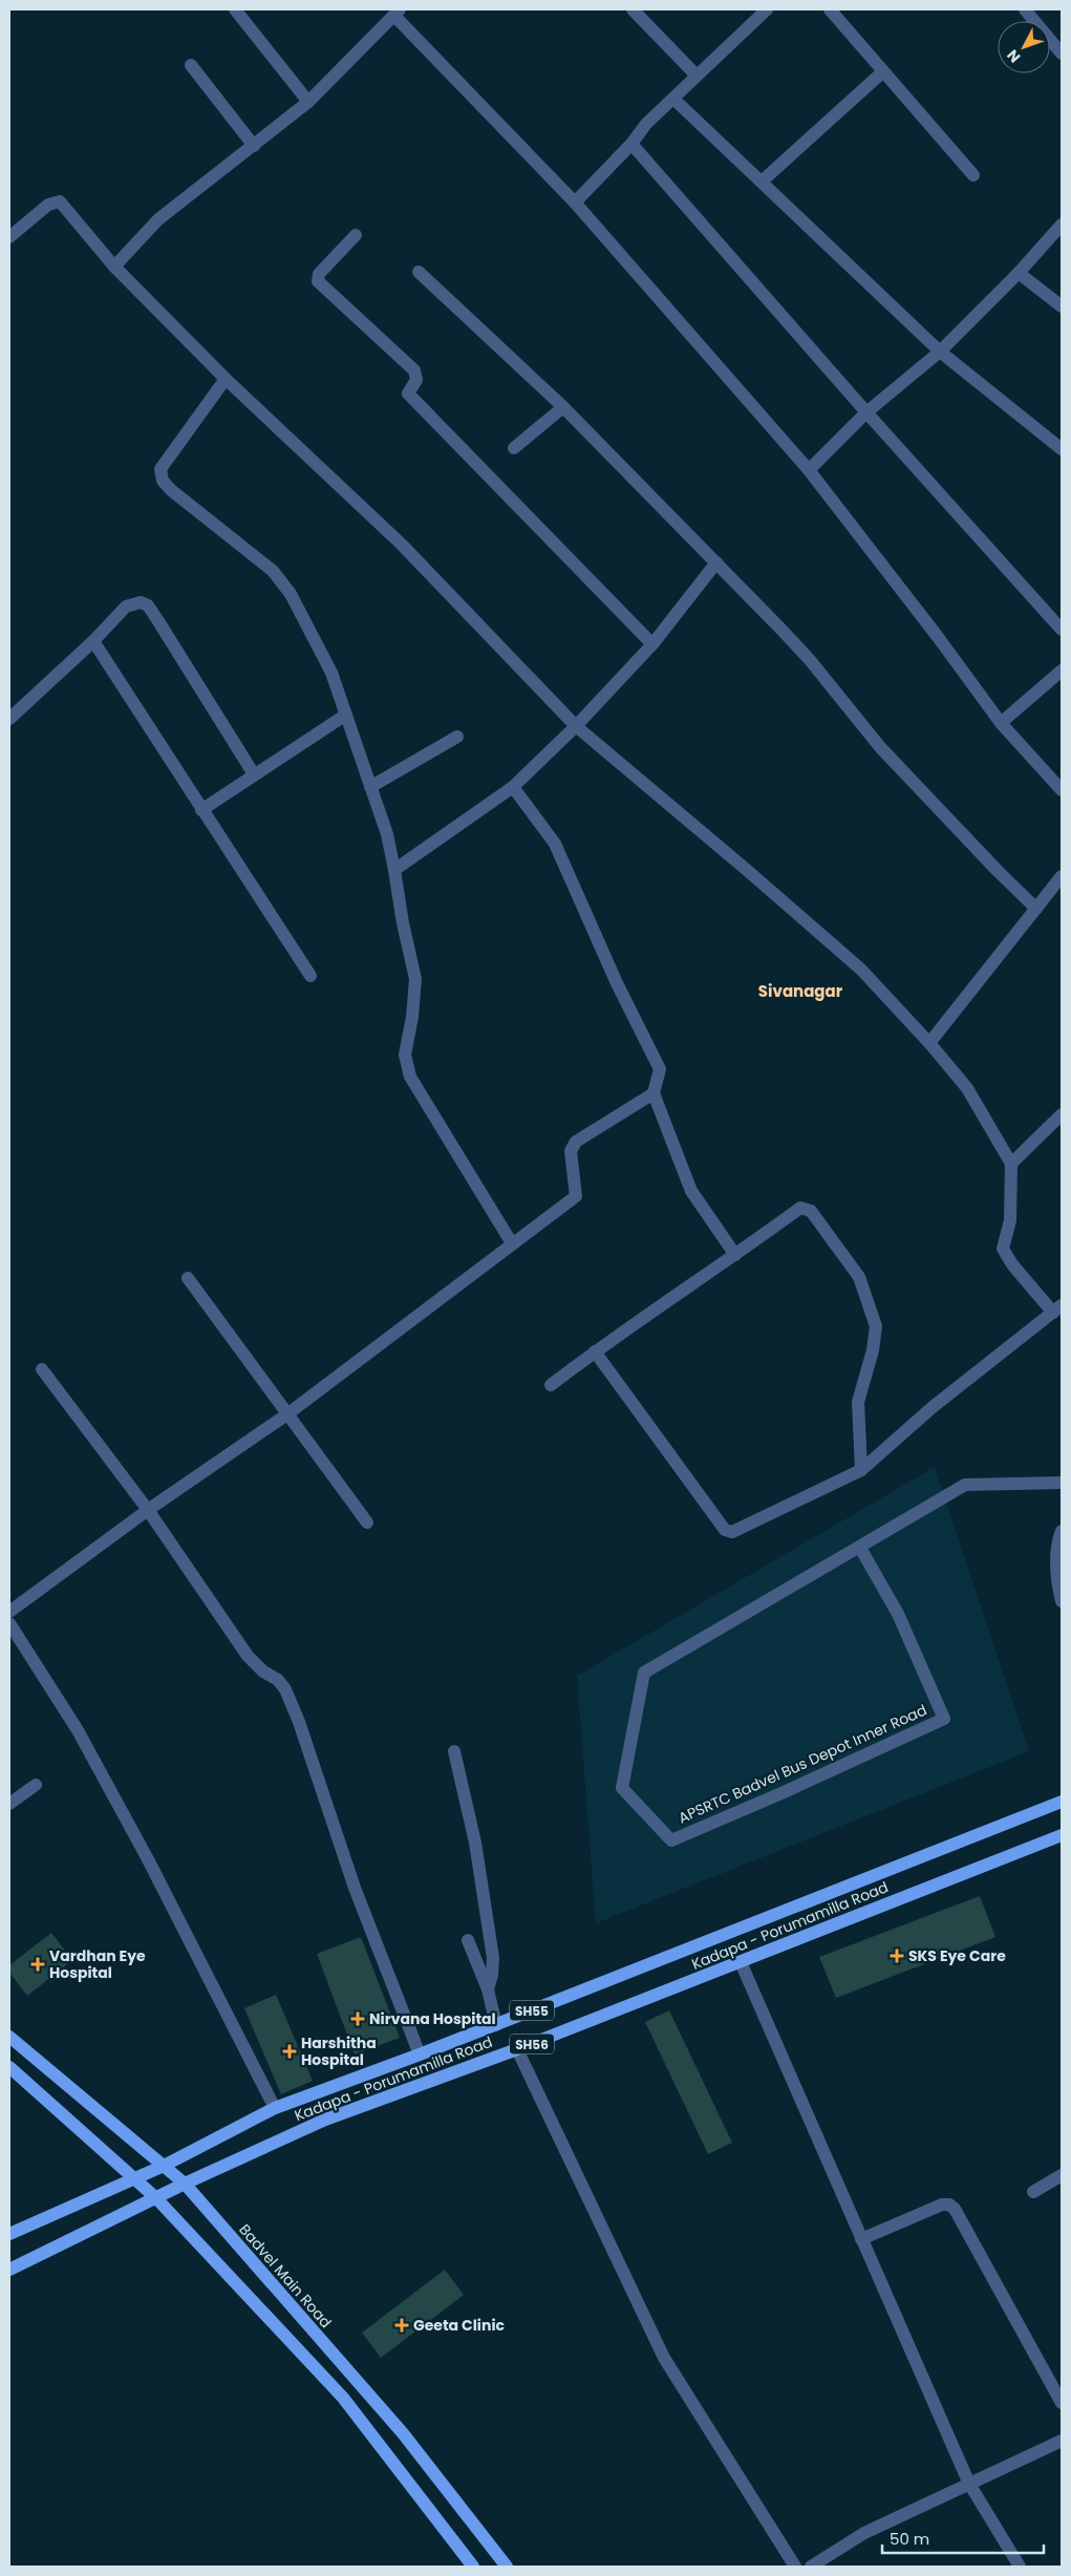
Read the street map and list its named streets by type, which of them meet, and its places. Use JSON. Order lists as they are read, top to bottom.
{
  "streets": {
    "main road": [
      "Kadapa - Porumamilla Road",
      "SH55",
      "SH56",
      "Badvel Main Road"
    ],
    "street": ["APSRTC Badvel Bus Depot Inner Road"]
  },
  "crossings": [
    ["Kadapa - Porumamilla Road", "Badvel Main Road"],
    ["SH55", "Badvel Main Road"]
  ],
  "districts": ["Sivanagar"],
  "places": {
    "health": [
      "SKS Eye Care",
      "Vardhan Eye Hospital",
      "Nirvana Hospital",
      "Harshitha Hospital",
      "Geeta Clinic"
    ]
  },
  "scale_bar": "50 m",
  "north": "bottom left"
}
